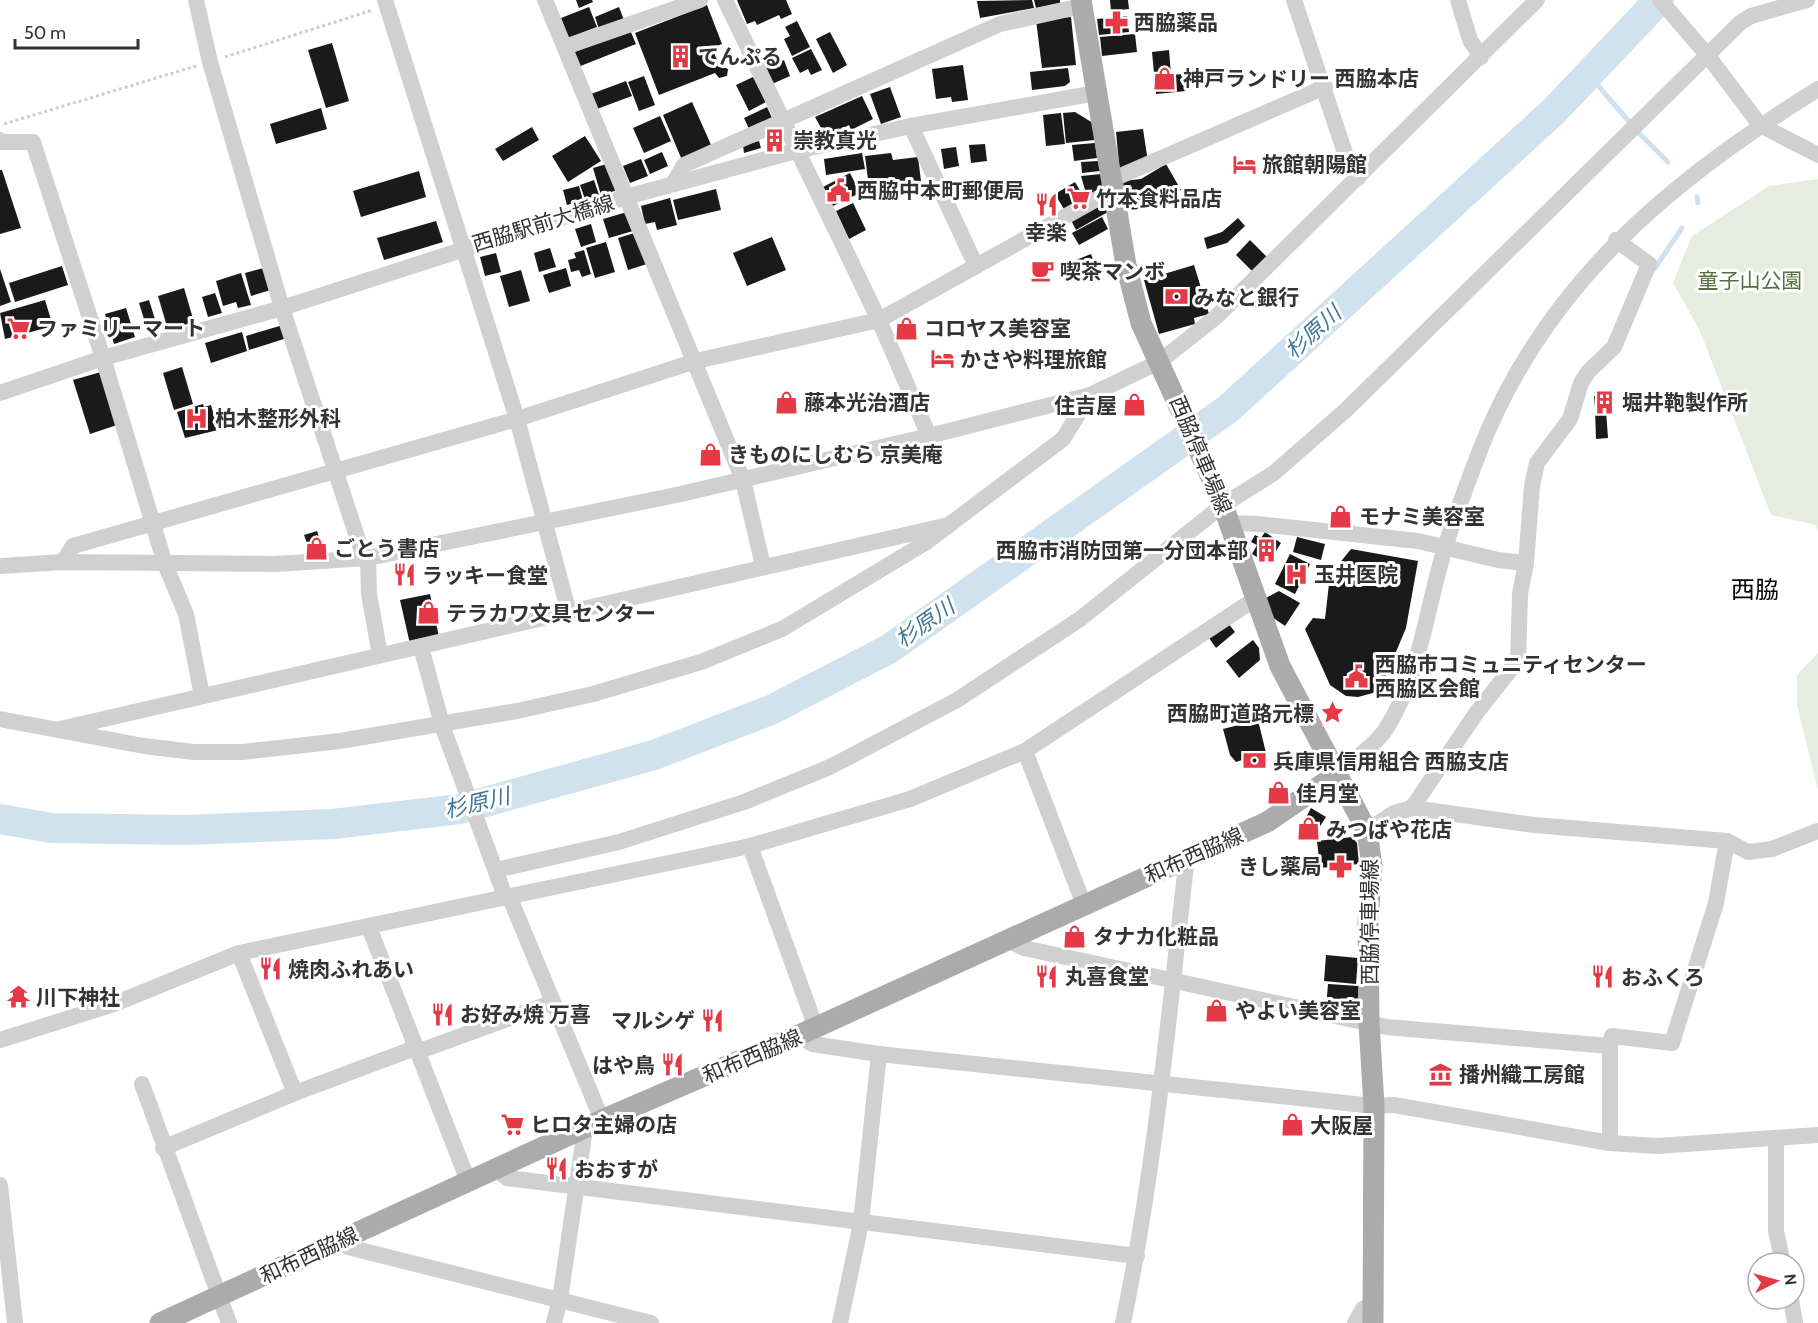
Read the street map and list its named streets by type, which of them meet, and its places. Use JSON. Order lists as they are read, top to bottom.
{
  "streets": {
    "main road": ["西脇停車場線", "和布西脇線"],
    "street": ["西脇駅前大橋線"]
  },
  "crossings": [
    ["西脇駅前大橋線", "西脇停車場線"],
    ["西脇停車場線", "和布西脇線"]
  ],
  "districts": ["西脇"],
  "water": ["杉原川"],
  "parks": ["童子山公園"],
  "places": {
    "pharmacy": ["西脇薬品", "きし薬局"],
    "building": [
      "てんぷる",
      "崇教真光",
      "堀井鞄製作所",
      "西脇市消防団第一分団本部"
    ],
    "shop": [
      "神戸ランドリー 西脇本店",
      "コロヤス美容室",
      "藤本光治酒店",
      "住吉屋",
      "きものにしむら 京美庵",
      "モナミ美容室",
      "ごとう書店",
      "テラカワ文具センター",
      "佳月堂",
      "みつばや花店",
      "タナカ化粧品",
      "やよい美容室",
      "大阪屋"
    ],
    "hotel": ["旅館朝陽館", "かさや料理旅館"],
    "public building": ["西脇中本町郵便局", "西脇市コミュニティセンター 西脇区会館"],
    "supermarket": ["竹本食料品店", "ファミリーマート", "ヒロタ主婦の店"],
    "restaurant": [
      "幸楽",
      "ラッキー食堂",
      "焼肉ふれあい",
      "丸喜食堂",
      "おふくろ",
      "お好み焼 万喜",
      "マルシゲ",
      "はや鳥",
      "おおすが"
    ],
    "cafe": ["喫茶マンボ"],
    "bank": ["みなと銀行", "兵庫県信用組合 西脇支店"],
    "hospital": ["柏木整形外科", "玉井医院"],
    "place": ["西脇町道路元標"],
    "temple": ["川下神社"],
    "museum": ["播州織工房館"]
  },
  "scale_bar": "50 m",
  "north": "right"
}
